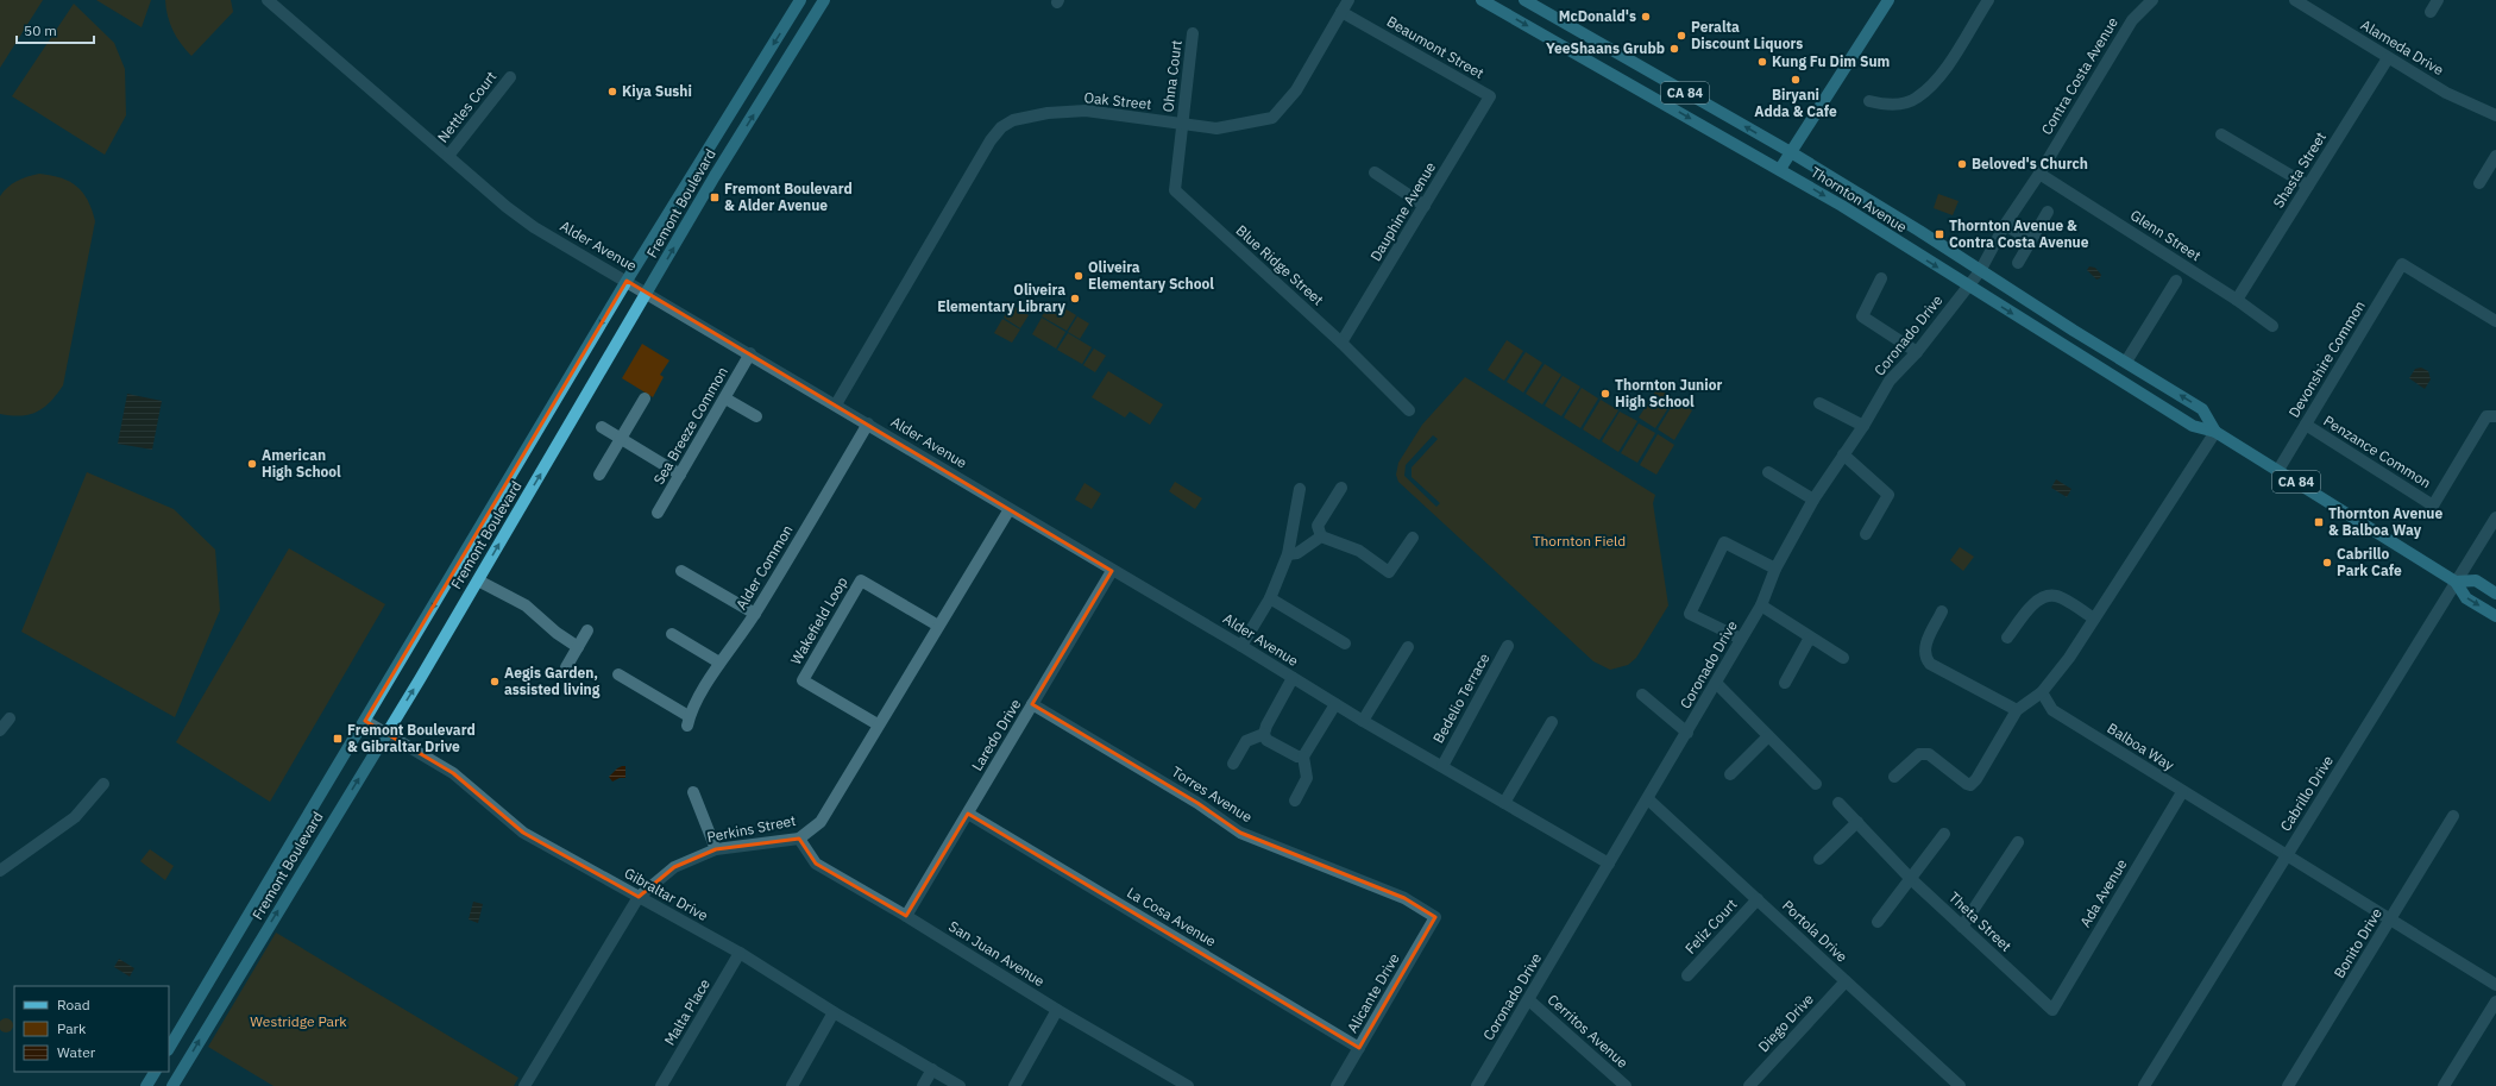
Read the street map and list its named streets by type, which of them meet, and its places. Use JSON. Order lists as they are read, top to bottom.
{
  "streets": {
    "main road": ["CA 84", "Thornton Avenue", "Fremont Boulevard"],
    "street": [
      "Beaumont Street",
      "Alameda Drive",
      "Ohna Court",
      "Contra Costa Avenue",
      "Oak Street",
      "Nettles Court",
      "Shasta Street",
      "Dauphine Avenue",
      "Glenn Street",
      "Alder Avenue",
      "Blue Ridge Street",
      "Coronado Drive",
      "Devonshire Common",
      "Sea Breeze Common",
      "Penzance Common",
      "Alder Common",
      "Wakefield Loop",
      "Bedelio Terrace",
      "Laredo Drive",
      "Balboa Way",
      "Cabrillo Drive",
      "Torres Avenue",
      "Perkins Street",
      "Ada Avenue",
      "Gibraltar Drive",
      "La Cosa Avenue",
      "Theta Street",
      "Feliz Court",
      "Portola Drive",
      "Bonito Drive",
      "San Juan Avenue",
      "Alicante Drive",
      "Malta Place",
      "Diego Drive",
      "Cerritos Avenue"
    ]
  },
  "crossings": [
    ["Beaumont Street", "Oak Street"],
    ["Beaumont Street", "Dauphine Avenue"],
    ["Alameda Drive", "Shasta Street"],
    ["Ohna Court", "Oak Street"],
    ["Ohna Court", "Blue Ridge Street"],
    ["Contra Costa Avenue", "Thornton Avenue"],
    ["Contra Costa Avenue", "Glenn Street"],
    ["Contra Costa Avenue", "Coronado Drive"],
    ["Oak Street", "Alder Avenue"],
    ["Oak Street", "Blue Ridge Street"],
    ["Nettles Court", "Alder Avenue"],
    ["Shasta Street", "Glenn Street"],
    ["Thornton Avenue", "Coronado Drive"],
    ["Thornton Avenue", "Devonshire Common"],
    ["Thornton Avenue", "Cabrillo Drive"],
    ["Fremont Boulevard", "Alder Avenue"],
    ["Fremont Boulevard", "Gibraltar Drive"],
    ["Dauphine Avenue", "Blue Ridge Street"],
    ["Alder Avenue", "Coronado Drive"],
    ["Alder Avenue", "Sea Breeze Common"],
    ["Alder Avenue", "Alder Common"],
    ["Alder Avenue", "Bedelio Terrace"],
    ["Alder Avenue", "Laredo Drive"],
    ["Alder Avenue", "Perkins Street"],
    ["Coronado Drive", "Portola Drive"],
    ["Coronado Drive", "Cerritos Avenue"],
    ["Devonshire Common", "Penzance Common"],
    ["Wakefield Loop", "Perkins Street"],
    ["Laredo Drive", "Torres Avenue"],
    ["Laredo Drive", "La Cosa Avenue"],
    ["Laredo Drive", "San Juan Avenue"],
    ["Balboa Way", "Cabrillo Drive"],
    ["Balboa Way", "Ada Avenue"],
    ["Balboa Way", "Bonito Drive"],
    ["Torres Avenue", "Alicante Drive"],
    ["Perkins Street", "Gibraltar Drive"],
    ["Perkins Street", "San Juan Avenue"],
    ["Ada Avenue", "Theta Street"],
    ["Gibraltar Drive", "Malta Place"],
    ["La Cosa Avenue", "Alicante Drive"],
    ["Feliz Court", "Portola Drive"],
    ["Portola Drive", "Diego Drive"]
  ],
  "parks": ["Thornton Field", "Westridge Park"],
  "places": {
    "other": [
      "McDonald's",
      "Peralta Discount Liquors",
      "YeeShaans Grubb",
      "Kung Fu Dim Sum",
      "Biryani Adda & Cafe",
      "Kiya Sushi",
      "Beloved's Church",
      "Oliveira Elementary School",
      "Oliveira Elementary Library",
      "Thornton Junior High School",
      "American High School",
      "Cabrillo Park Cafe",
      "Aegis Garden, assisted living"
    ],
    "transit": [
      "Fremont Boulevard & Alder Avenue",
      "Thornton Avenue & Contra Costa Avenue",
      "Thornton Avenue & Balboa Way",
      "Fremont Boulevard & Gibraltar Drive"
    ]
  },
  "legend": ["Road", "Park", "Water"],
  "scale_bar": "50 m"
}
